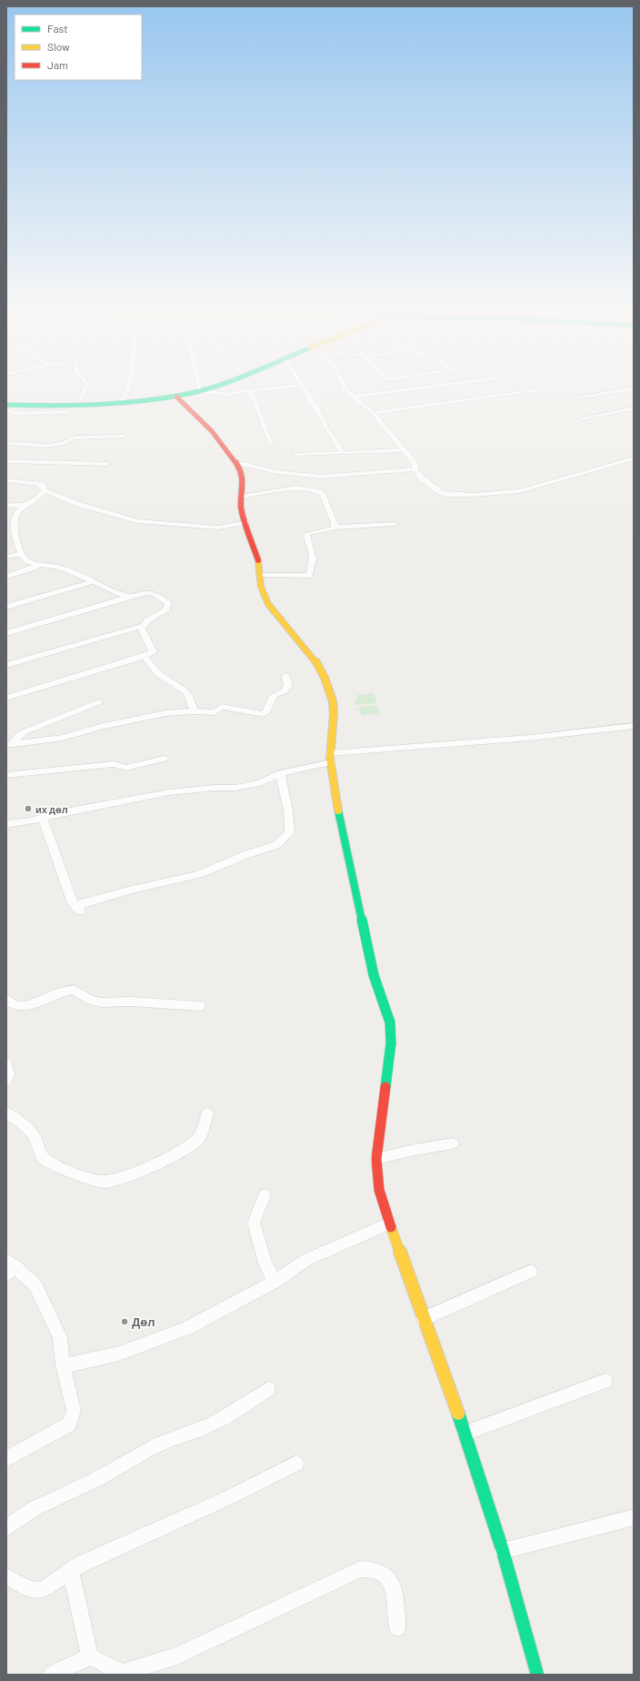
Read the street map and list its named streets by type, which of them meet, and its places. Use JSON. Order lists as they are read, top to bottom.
{
  "places": ["их дөл", "Дөл"],
  "legend": ["Fast", "Slow", "Jam"]
}
